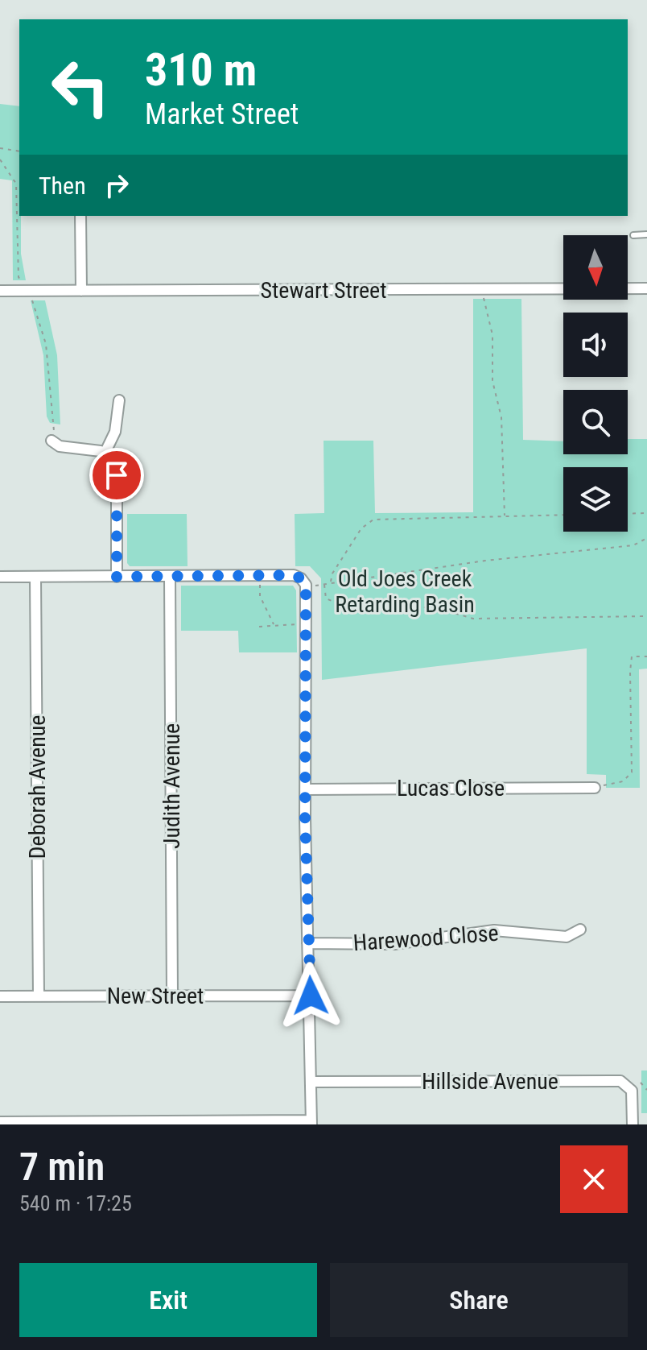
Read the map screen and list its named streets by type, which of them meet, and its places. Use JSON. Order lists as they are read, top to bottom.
{
  "streets": {
    "street": [
      "Stewart Street",
      "Judith Avenue",
      "Deborah Avenue",
      "Lucas Close",
      "Harewood Close",
      "New Street",
      "Hillside Avenue"
    ]
  },
  "crossings": [
    ["Judith Avenue", "New Street"],
    ["Deborah Avenue", "New Street"]
  ],
  "parks": ["Old Joes Creek Retarding Basin"],
  "north": "bottom",
  "page": {
    "turn": ["310 m", "Market Street"],
    "then": "Then",
    "heading": ["7 min", "540 m · 17:25"],
    "buttons": ["Exit", "Share"]
  }
}
